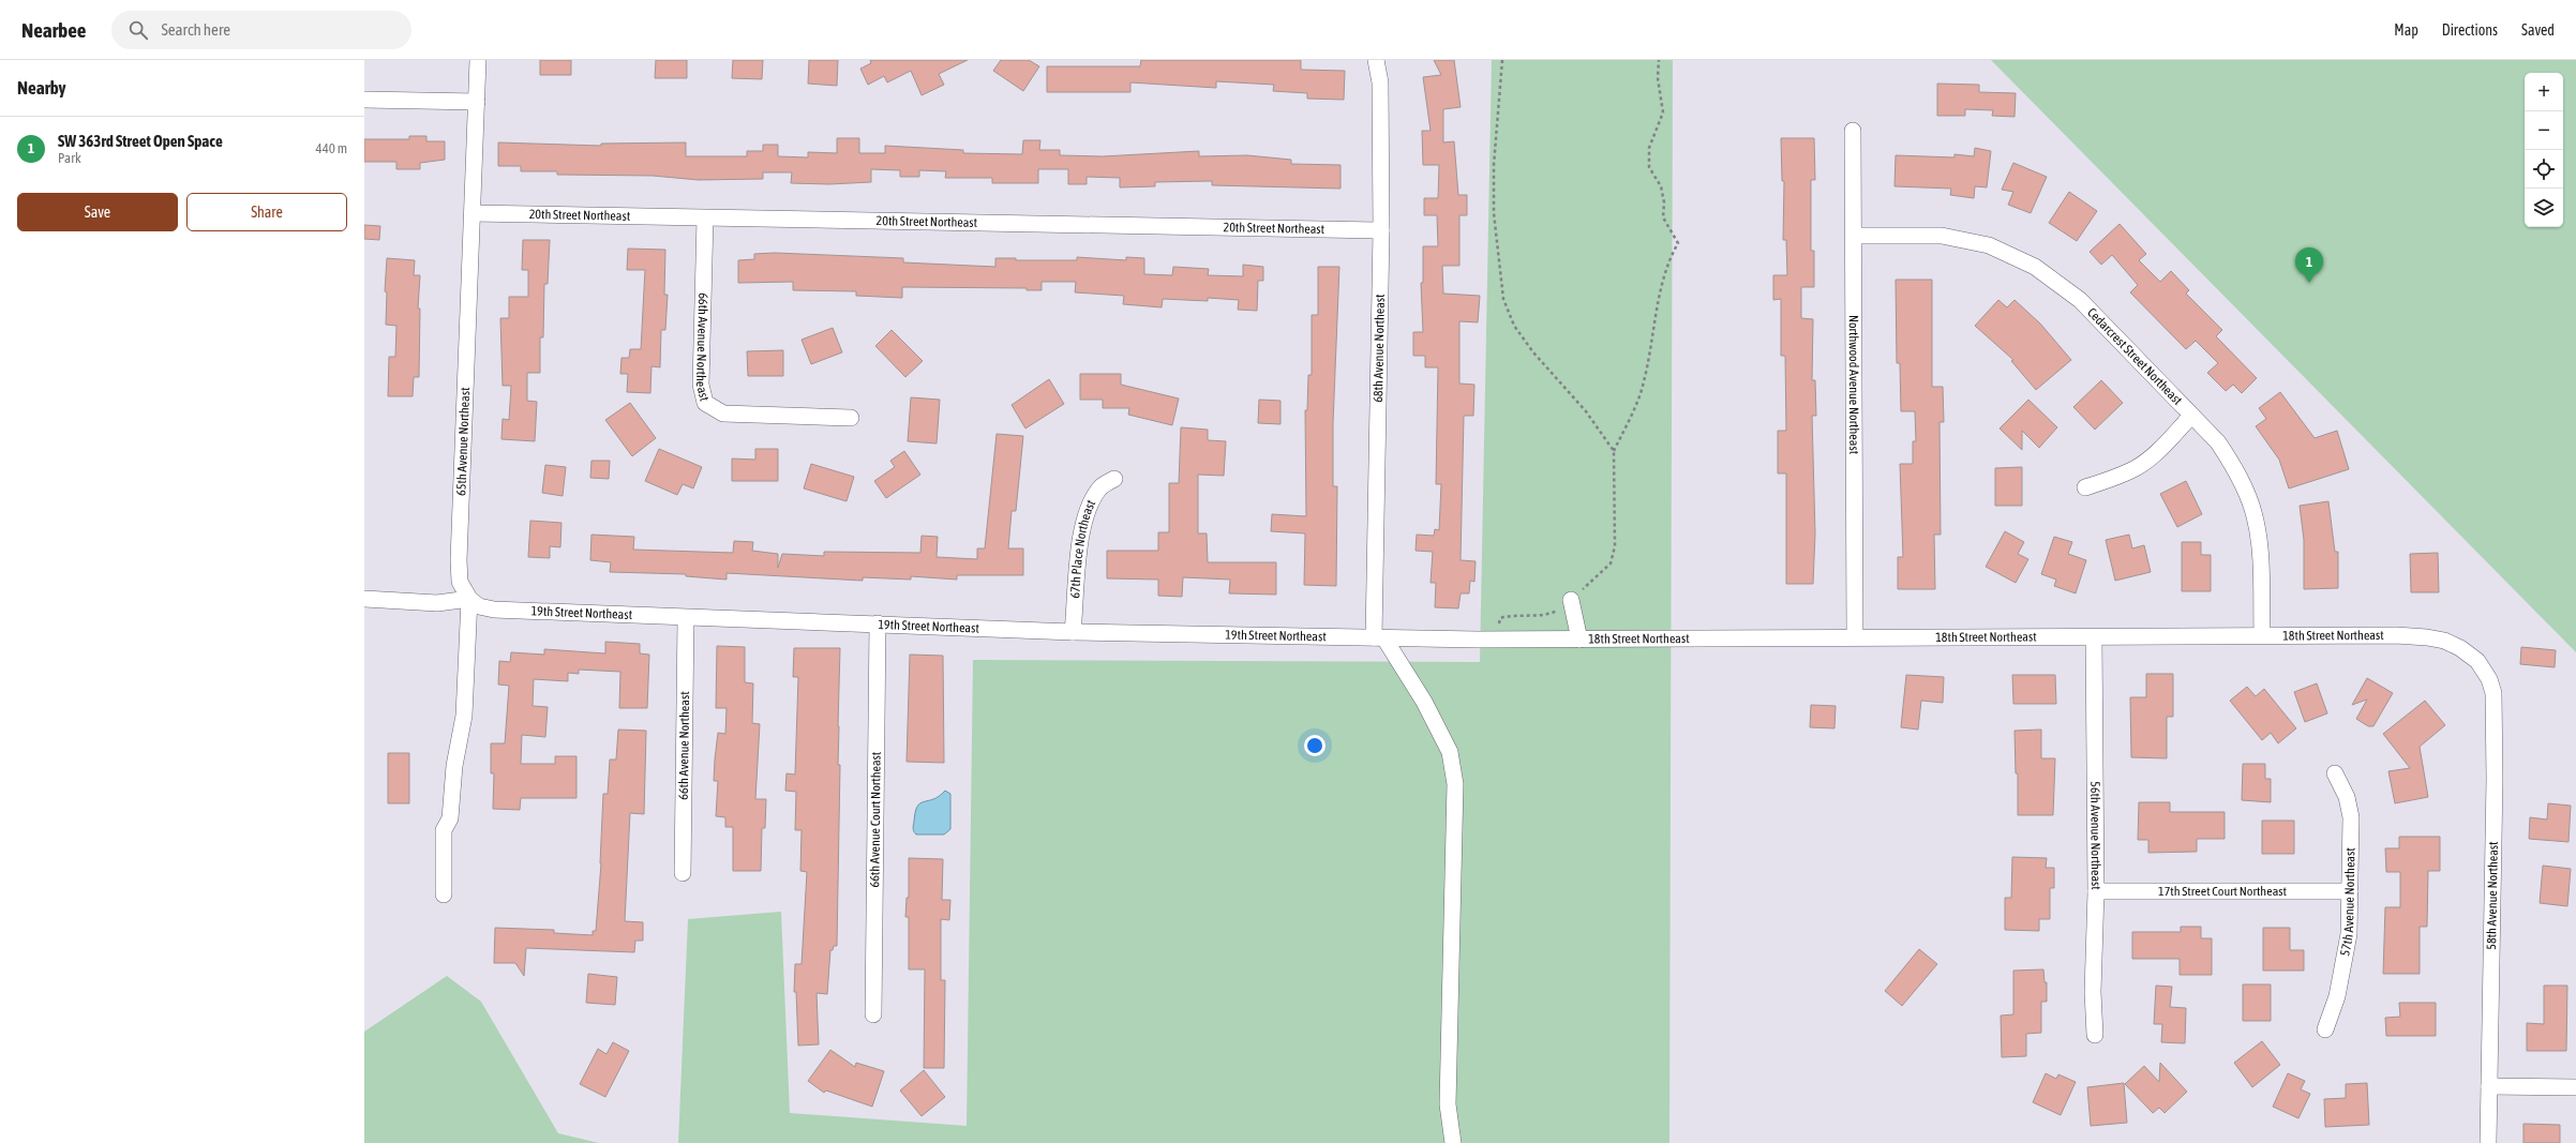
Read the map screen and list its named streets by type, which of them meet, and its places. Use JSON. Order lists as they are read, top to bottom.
{
  "streets": {
    "street": [
      "20th Street Northeast",
      "66th Avenue Northeast",
      "68th Avenue Northeast",
      "Cedarcrest Street Northeast",
      "Northwood Avenue Northeast",
      "65th Avenue Northeast",
      "67th Place Northeast",
      "19th Street Northeast",
      "18th Street Northeast",
      "66th Avenue Court Northeast",
      "56th Avenue Northeast",
      "17th Street Court Northeast",
      "58th Avenue Northeast",
      "57th Avenue Northeast"
    ]
  },
  "crossings": [
    ["20th Street Northeast", "66th Avenue Northeast"],
    ["20th Street Northeast", "68th Avenue Northeast"],
    ["20th Street Northeast", "65th Avenue Northeast"],
    ["66th Avenue Northeast", "19th Street Northeast"],
    ["68th Avenue Northeast", "19th Street Northeast"],
    ["Cedarcrest Street Northeast", "Northwood Avenue Northeast"],
    ["Cedarcrest Street Northeast", "18th Street Northeast"],
    ["Northwood Avenue Northeast", "18th Street Northeast"],
    ["65th Avenue Northeast", "19th Street Northeast"],
    ["67th Place Northeast", "19th Street Northeast"],
    ["19th Street Northeast", "18th Street Northeast"],
    ["19th Street Northeast", "66th Avenue Court Northeast"],
    ["18th Street Northeast", "56th Avenue Northeast"],
    ["18th Street Northeast", "58th Avenue Northeast"],
    ["56th Avenue Northeast", "17th Street Court Northeast"],
    ["17th Street Court Northeast", "57th Avenue Northeast"]
  ],
  "page": {
    "header": "Nearbee",
    "search": "Search here",
    "nav": ["Map", "Directions", "Saved"],
    "heading": "Nearby",
    "map_buttons": ["+", "−"],
    "list": [
      {
        "mark": "1",
        "name": "SW 363rd Street Open Space",
        "note": "Park",
        "value": "440 m"
      }
    ],
    "buttons": ["Save", "Share"],
    "pins": "1"
  }
}
